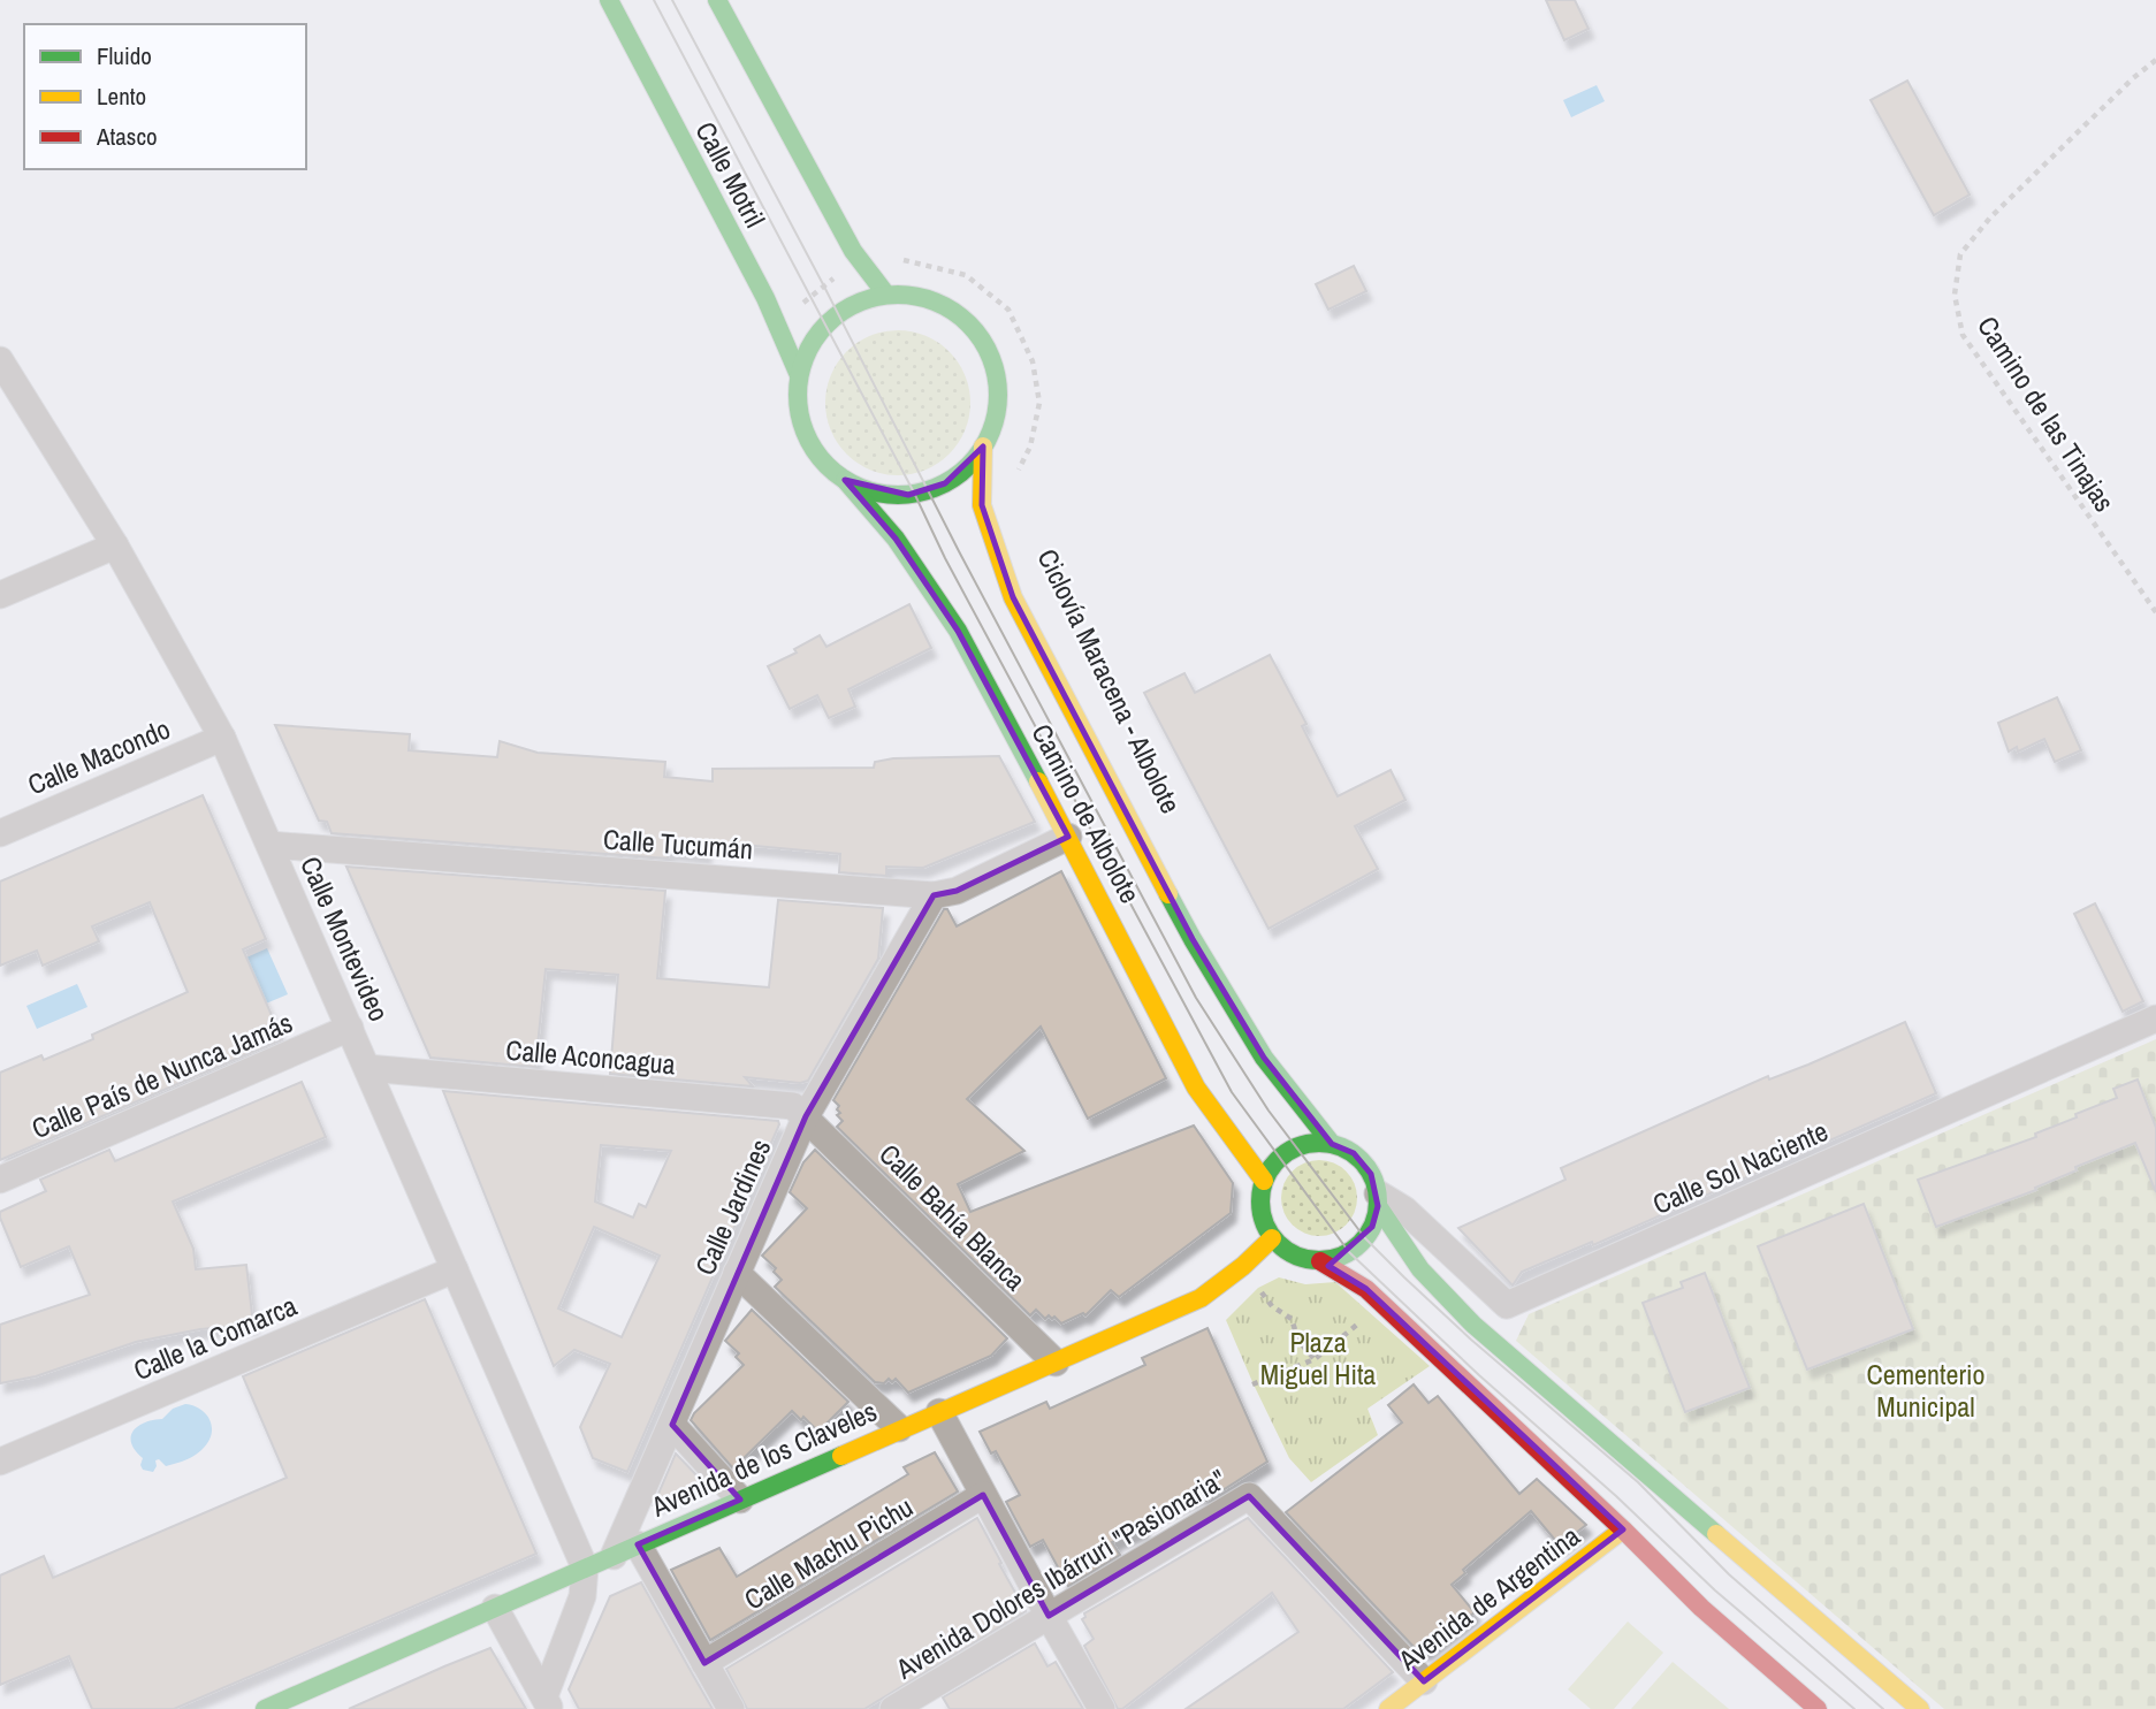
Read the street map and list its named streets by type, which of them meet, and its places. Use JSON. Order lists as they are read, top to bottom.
{
  "streets": {
    "street": [
      "Calle Motril",
      "Calle Macondo",
      "Camino de Albolote",
      "Calle Tucumán",
      "Calle Montevideo",
      "Calle Aconcagua",
      "Calle País de Nunca Jamás",
      "Calle Sol Naciente",
      "Calle Jardines",
      "Calle Bahía Blanca",
      "Calle la Comarca",
      "Avenida de los Claveles",
      "Calle Machu Pichu",
      "Avenida Dolores Ibárruri \"Pasionaria\"",
      "Avenida de Argentina"
    ],
    "path": ["Camino de las Tinajas"]
  },
  "crossings": [
    ["Calle Motril", "Camino de Albolote"],
    ["Calle Macondo", "Calle Montevideo"],
    ["Camino de Albolote", "Calle Tucumán"],
    ["Camino de Albolote", "Calle Sol Naciente"],
    ["Camino de Albolote", "Avenida de los Claveles"],
    ["Calle Tucumán", "Calle Montevideo"],
    ["Calle Tucumán", "Calle Jardines"],
    ["Calle Montevideo", "Calle Aconcagua"],
    ["Calle Montevideo", "Calle País de Nunca Jamás"],
    ["Calle Montevideo", "Calle la Comarca"],
    ["Calle Montevideo", "Avenida de los Claveles"],
    ["Calle Aconcagua", "Calle Jardines"],
    ["Calle Aconcagua", "Calle Bahía Blanca"],
    ["Calle Sol Naciente", "Avenida de los Claveles"],
    ["Calle Jardines", "Calle Bahía Blanca"],
    ["Calle Jardines", "Avenida de los Claveles"],
    ["Calle Bahía Blanca", "Avenida de los Claveles"],
    ["Avenida Dolores Ibárruri \"Pasionaria\"", "Avenida de Argentina"]
  ],
  "parks": ["Plaza Miguel Hita", "Cementerio Municipal"],
  "legend": ["Fluido", "Lento", "Atasco"]
}
